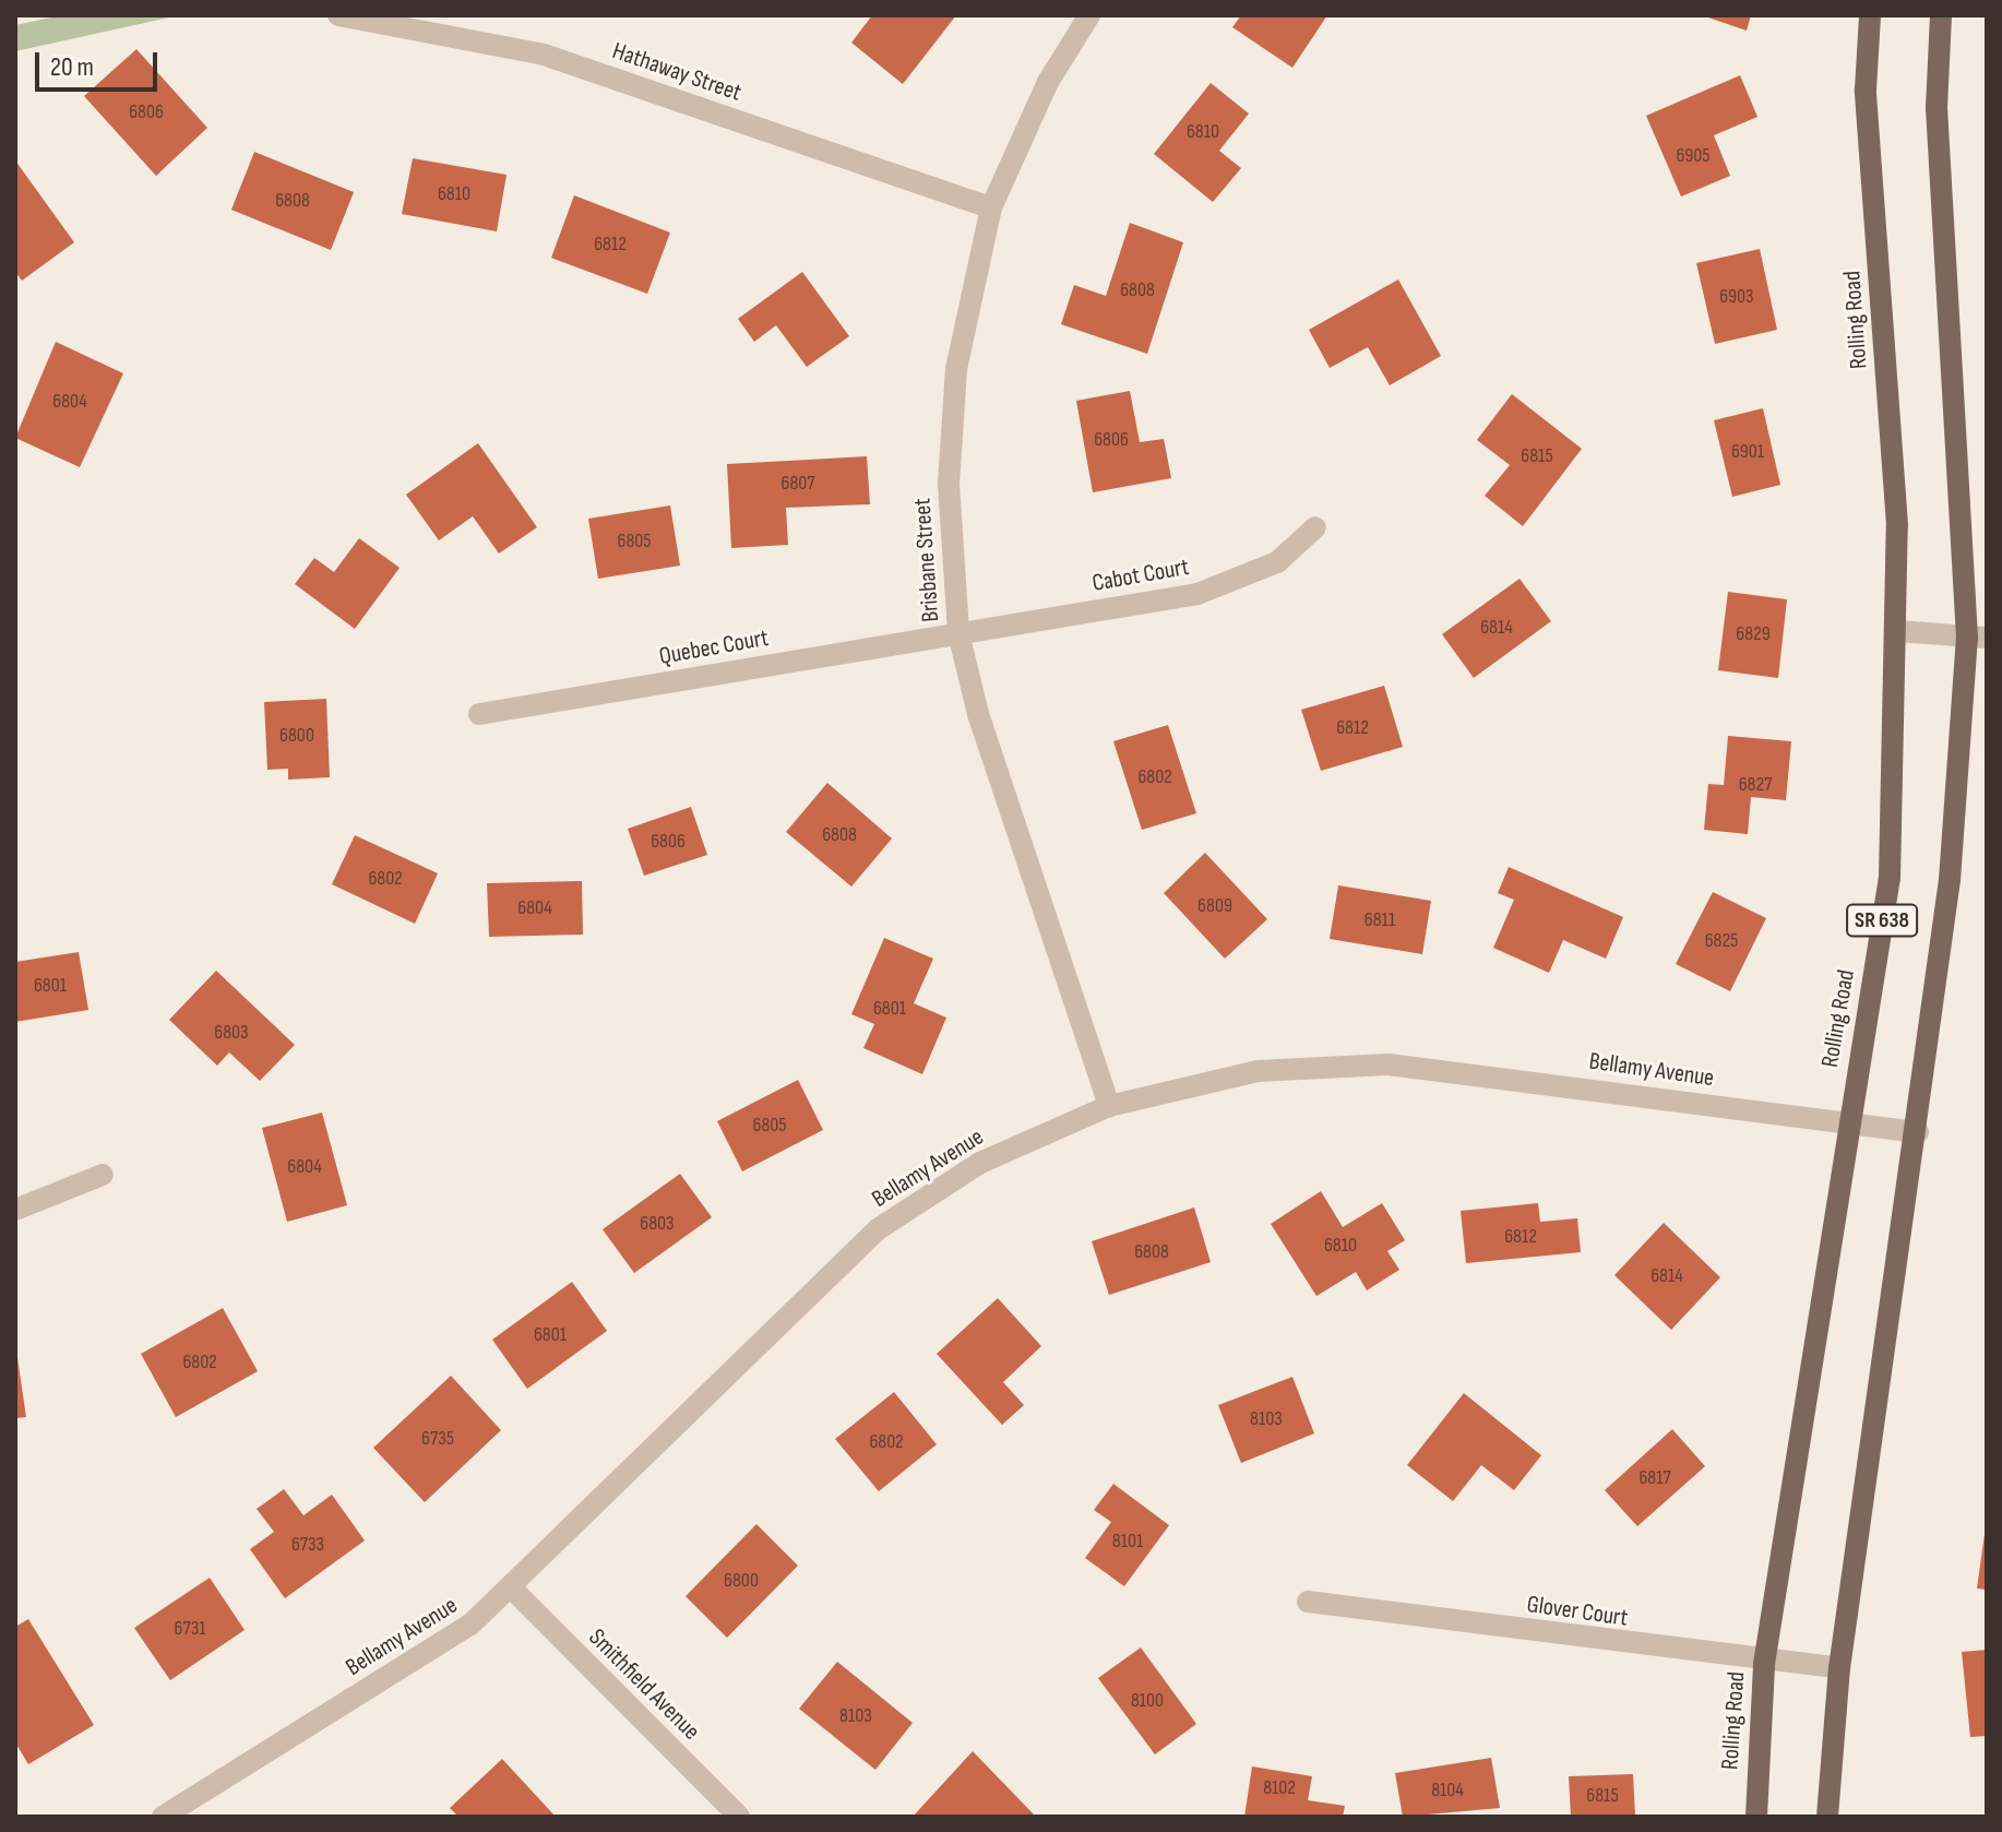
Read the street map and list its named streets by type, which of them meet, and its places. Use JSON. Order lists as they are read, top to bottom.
{
  "streets": {
    "main road": ["Rolling Road", "SR 638"],
    "street": [
      "Hathaway Street",
      "Brisbane Street",
      "Cabot Court",
      "Quebec Court",
      "Bellamy Avenue",
      "Glover Court",
      "Smithfield Avenue"
    ]
  },
  "crossings": [
    ["Hathaway Street", "Brisbane Street"],
    ["Rolling Road", "Bellamy Avenue"],
    ["Rolling Road", "Glover Court"],
    ["Brisbane Street", "Cabot Court"],
    ["Brisbane Street", "Quebec Court"],
    ["Brisbane Street", "Bellamy Avenue"],
    ["Cabot Court", "Quebec Court"],
    ["SR 638", "Bellamy Avenue"],
    ["SR 638", "Glover Court"],
    ["Bellamy Avenue", "Smithfield Avenue"]
  ],
  "house_numbers": [
    "6806",
    "6810",
    "6905",
    "6810",
    "6808",
    "6812",
    "6808",
    "6903",
    "6804",
    "6806",
    "6901",
    "6815",
    "6807",
    "6805",
    "6814",
    "6829",
    "6812",
    "6800",
    "6802",
    "6827",
    "6808",
    "6806",
    "6802",
    "6809",
    "6804",
    "6811",
    "6825",
    "6801",
    "6801",
    "6803",
    "6805",
    "6804",
    "6803",
    "6812",
    "6810",
    "6808",
    "6814",
    "6801",
    "6802",
    "8103",
    "6735",
    "6802",
    "6817",
    "8101",
    "6733",
    "6800",
    "6731",
    "8100",
    "8103",
    "8102",
    "8104",
    "6815"
  ],
  "scale_bar": "20 m"
}
